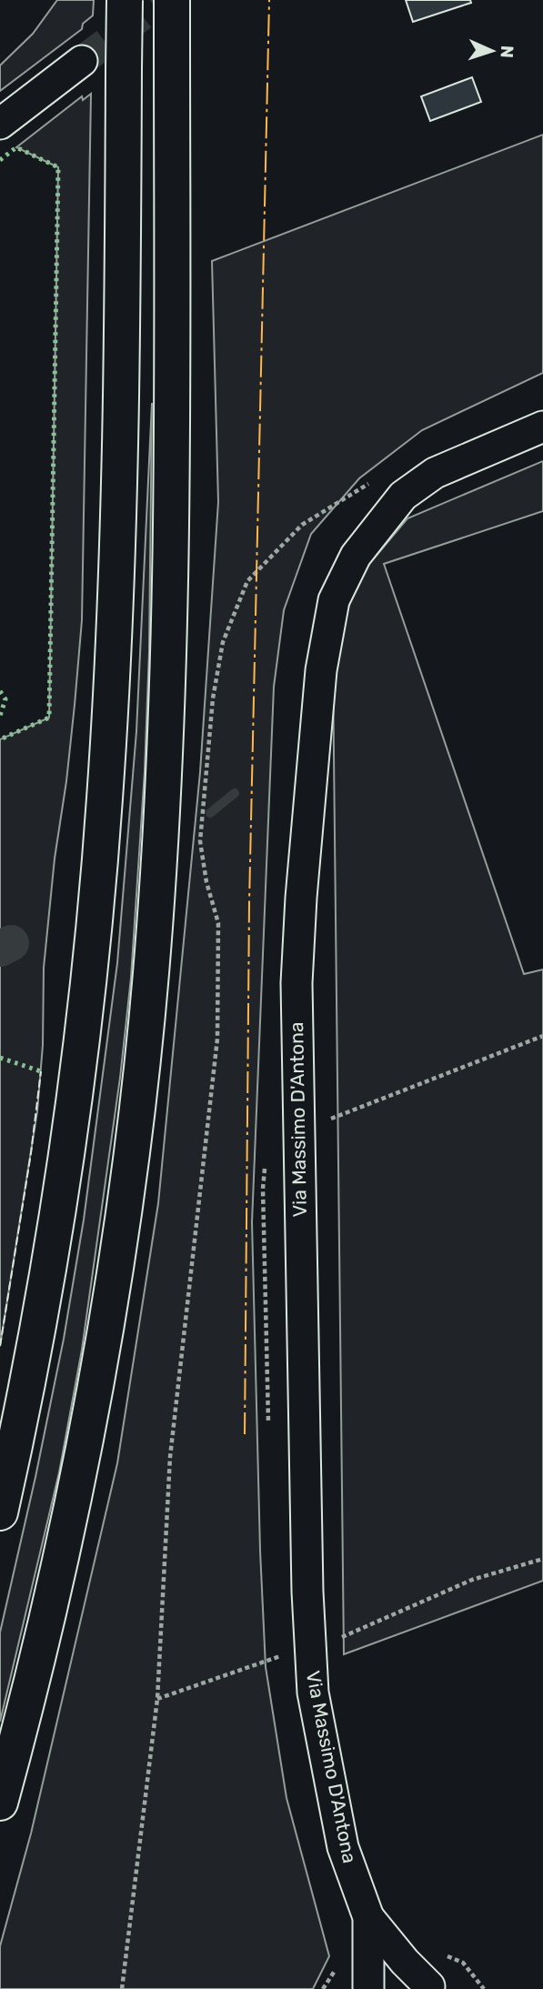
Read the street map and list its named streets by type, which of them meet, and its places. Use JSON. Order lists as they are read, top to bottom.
{
  "streets": {
    "street": ["Via Massimo D'Antona"]
  },
  "north": "right"
}
